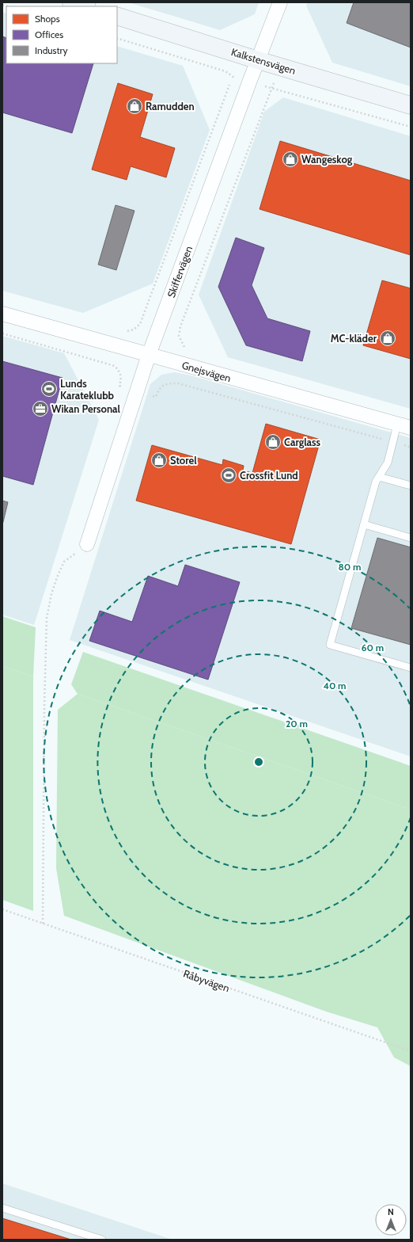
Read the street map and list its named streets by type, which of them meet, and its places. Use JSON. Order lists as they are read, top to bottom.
{
  "streets": {
    "street": ["Kalkstensvägen", "Skiffervägen", "Gnejsvägen"],
    "path": ["Råbyvägen"]
  },
  "crossings": [
    ["Kalkstensvägen", "Skiffervägen"],
    ["Skiffervägen", "Gnejsvägen"]
  ],
  "places": {
    "shop": [
      "Ramudden",
      "Wangeskog",
      "MC-kläder",
      "Carglass",
      "Storel"
    ],
    "sports": ["Lunds Karateklubb", "Crossfit Lund"],
    "office": ["Wikan Personal"]
  },
  "legend": ["Shops", "Offices", "Industry"],
  "north": "top",
  "rings": [
    "80 m",
    "60 m",
    "40 m",
    "20 m"
  ]
}
